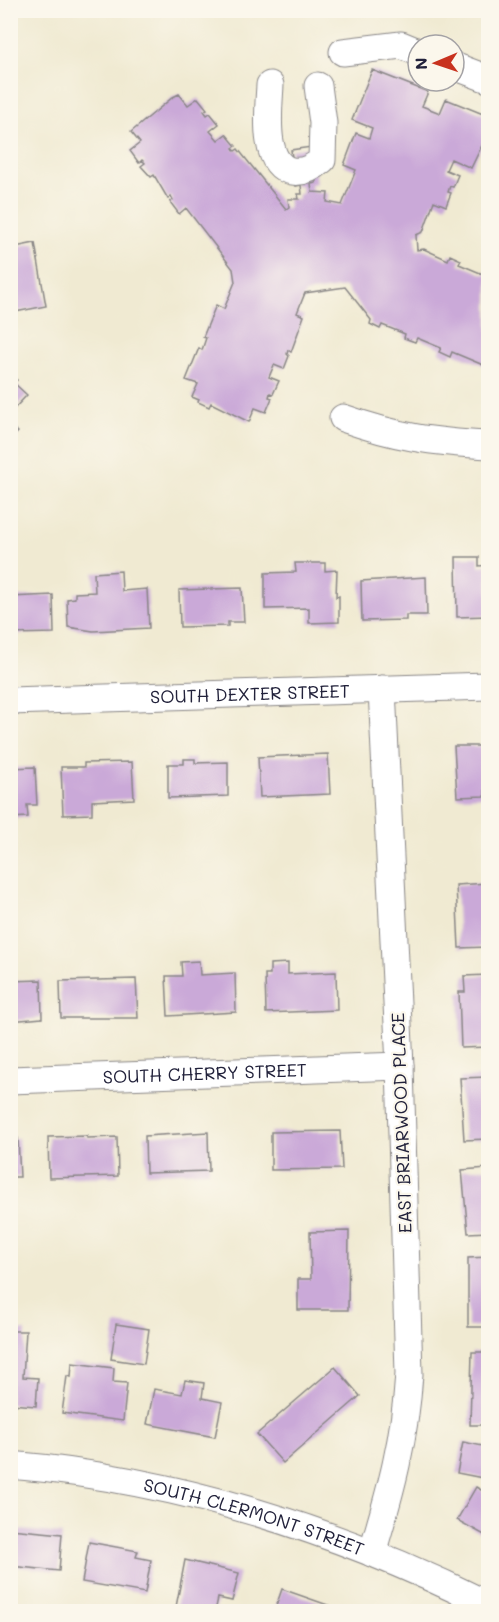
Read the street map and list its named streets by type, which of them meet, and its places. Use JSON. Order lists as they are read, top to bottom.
{
  "streets": {
    "street": [
      "SOUTH DEXTER STREET",
      "SOUTH CHERRY STREET",
      "EAST BRIARWOOD PLACE",
      "SOUTH CLERMONT STREET"
    ]
  },
  "crossings": [
    ["SOUTH DEXTER STREET", "EAST BRIARWOOD PLACE"],
    ["SOUTH CHERRY STREET", "EAST BRIARWOOD PLACE"],
    ["EAST BRIARWOOD PLACE", "SOUTH CLERMONT STREET"]
  ],
  "north": "left"
}
